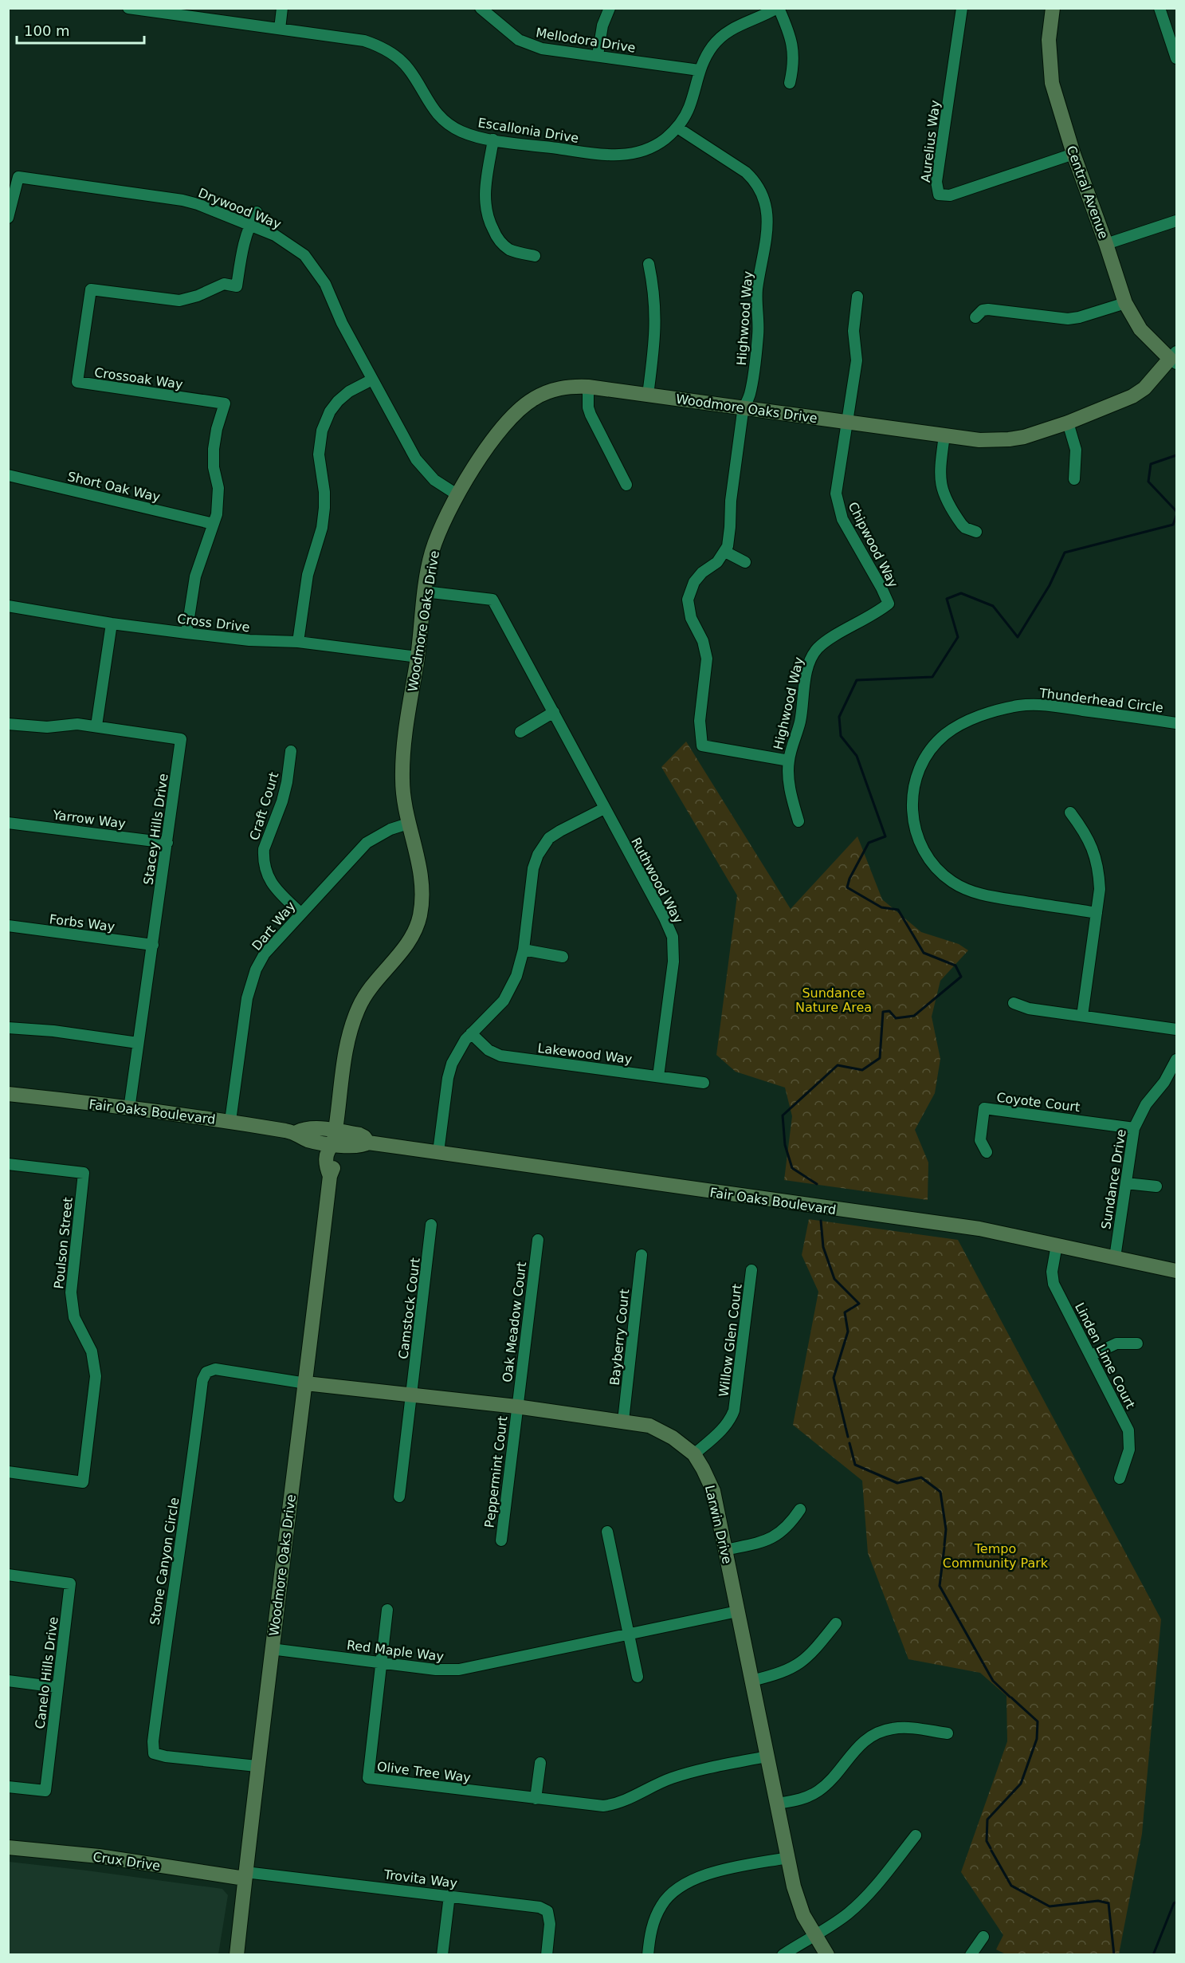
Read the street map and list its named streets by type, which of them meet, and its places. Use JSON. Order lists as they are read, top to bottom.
{
  "streets": {
    "street": [
      "Mellodora Drive",
      "Escallonia Drive",
      "Aurelius Way",
      "Central Avenue",
      "Drywood Way",
      "Highwood Way",
      "Crossoak Way",
      "Woodmore Oaks Drive",
      "Short Oak Way",
      "Chipwood Way",
      "Cross Drive",
      "Thunderhead Circle",
      "Craft Court",
      "Yarrow Way",
      "Stacey Hills Drive",
      "Ruthwood Way",
      "Forbs Way",
      "Dart Way",
      "Lakewood Way",
      "Coyote Court",
      "Fair Oaks Boulevard",
      "Sundance Drive",
      "Poulson Street",
      "Camstock Court",
      "Oak Meadow Court",
      "Bayberry Court",
      "Willow Glen Court",
      "Linden Lime Court",
      "Peppermint Court",
      "Larwin Drive",
      "Stone Canyon Circle",
      "Red Maple Way",
      "Canelo Hills Drive",
      "Olive Tree Way",
      "Crux Drive",
      "Trovita Way"
    ]
  },
  "crossings": [
    ["Mellodora Drive", "Escallonia Drive"],
    ["Escallonia Drive", "Highwood Way"],
    ["Aurelius Way", "Central Avenue"],
    ["Central Avenue", "Woodmore Oaks Drive"],
    ["Drywood Way", "Crossoak Way"],
    ["Drywood Way", "Woodmore Oaks Drive"],
    ["Highwood Way", "Woodmore Oaks Drive"],
    ["Highwood Way", "Chipwood Way"],
    ["Crossoak Way", "Short Oak Way"],
    ["Crossoak Way", "Cross Drive"],
    ["Woodmore Oaks Drive", "Chipwood Way"],
    ["Woodmore Oaks Drive", "Cross Drive"],
    ["Woodmore Oaks Drive", "Ruthwood Way"],
    ["Woodmore Oaks Drive", "Dart Way"],
    ["Woodmore Oaks Drive", "Fair Oaks Boulevard"],
    ["Woodmore Oaks Drive", "Larwin Drive"],
    ["Woodmore Oaks Drive", "Stone Canyon Circle"],
    ["Woodmore Oaks Drive", "Red Maple Way"],
    ["Woodmore Oaks Drive", "Crux Drive"],
    ["Woodmore Oaks Drive", "Trovita Way"],
    ["Craft Court", "Dart Way"],
    ["Yarrow Way", "Stacey Hills Drive"],
    ["Stacey Hills Drive", "Forbs Way"],
    ["Stacey Hills Drive", "Fair Oaks Boulevard"],
    ["Ruthwood Way", "Lakewood Way"],
    ["Dart Way", "Fair Oaks Boulevard"],
    ["Coyote Court", "Sundance Drive"],
    ["Fair Oaks Boulevard", "Sundance Drive"],
    ["Fair Oaks Boulevard", "Linden Lime Court"],
    ["Camstock Court", "Larwin Drive"],
    ["Oak Meadow Court", "Peppermint Court"],
    ["Oak Meadow Court", "Larwin Drive"],
    ["Bayberry Court", "Larwin Drive"],
    ["Willow Glen Court", "Larwin Drive"],
    ["Peppermint Court", "Larwin Drive"],
    ["Larwin Drive", "Stone Canyon Circle"],
    ["Larwin Drive", "Red Maple Way"],
    ["Larwin Drive", "Olive Tree Way"],
    ["Red Maple Way", "Olive Tree Way"],
    ["Crux Drive", "Trovita Way"]
  ],
  "parks": ["Sundance Nature Area", "Tempo Community Park"],
  "scale_bar": "100 m"
}
